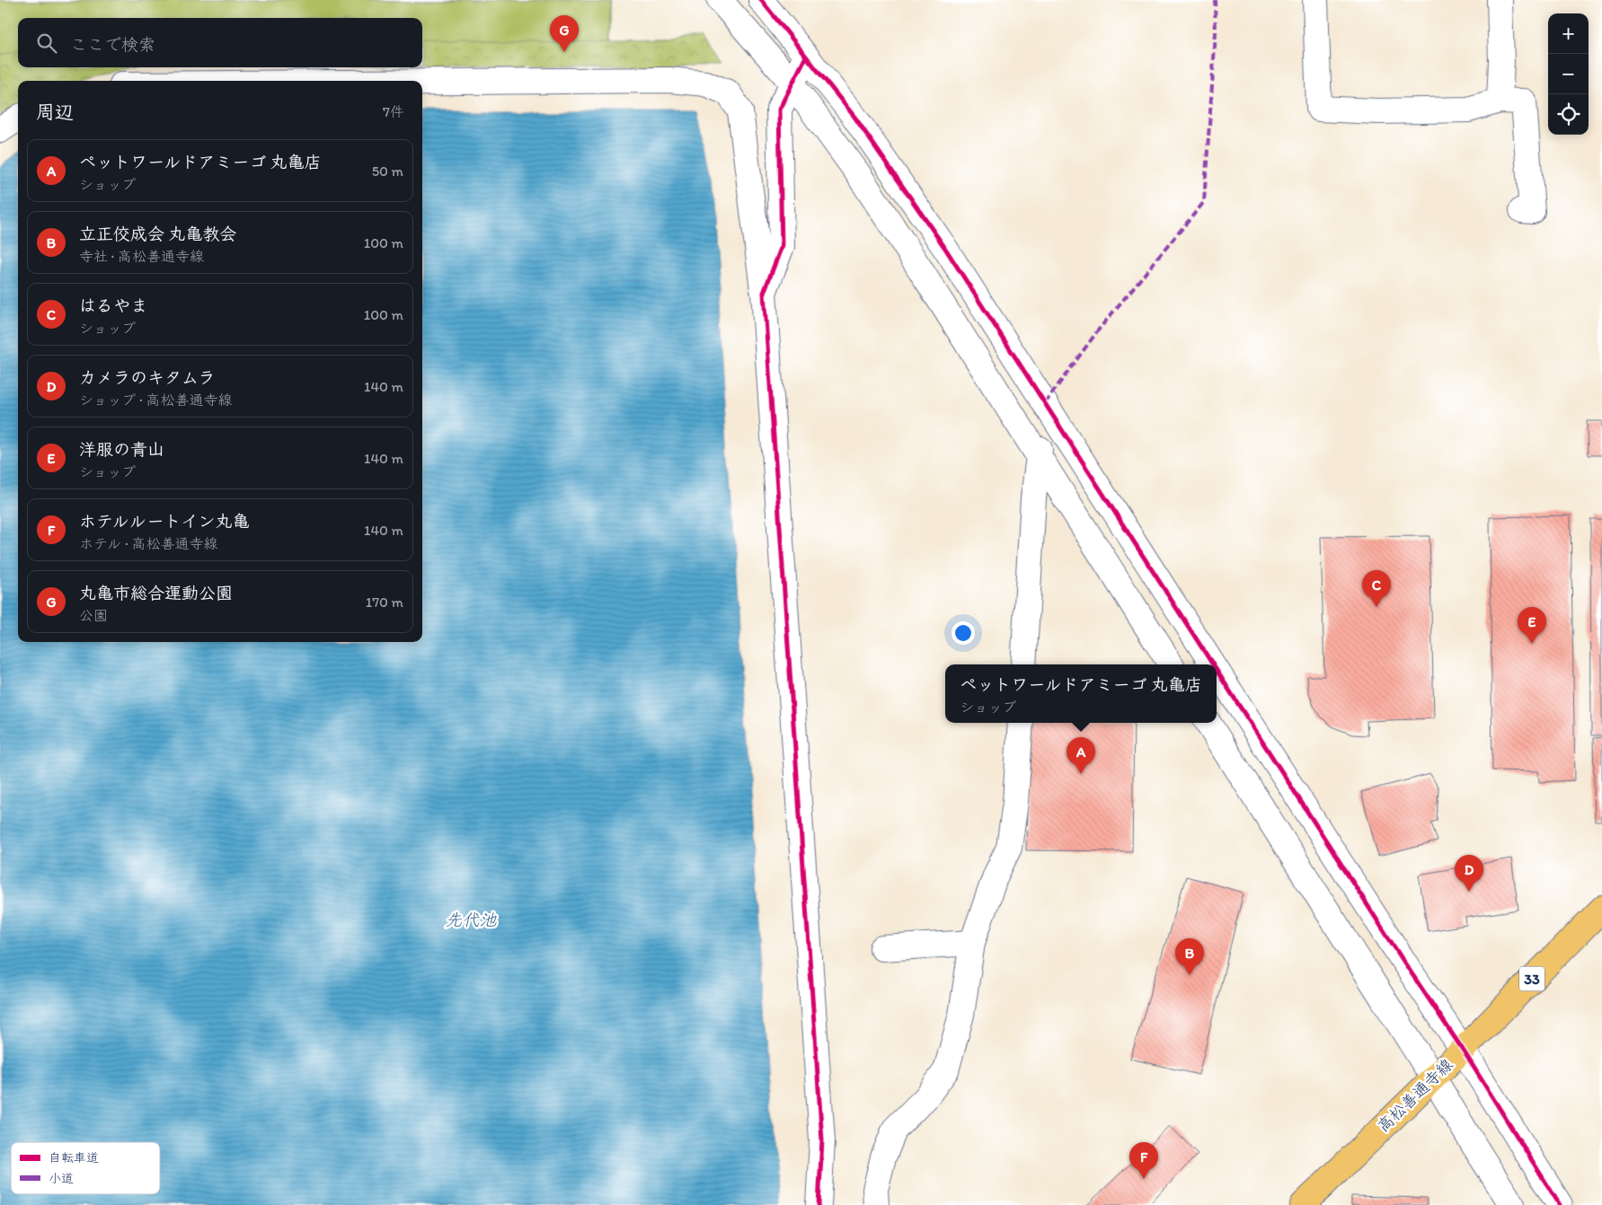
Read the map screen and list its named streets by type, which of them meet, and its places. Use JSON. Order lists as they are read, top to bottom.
{
  "streets": {
    "main road": ["33", "高松善通寺線"]
  },
  "water": ["先代池"],
  "legend": ["自転車道", "小道"],
  "page": {
    "map_buttons": ["+", "−"],
    "pins": [
      "G",
      "C",
      "E",
      "A",
      "D",
      "B",
      "F"
    ],
    "search": "ここで検索",
    "heading": ["周辺", "7件"],
    "list": [
      {
        "mark": "A",
        "name": "ペットワールドアミーゴ 丸亀店",
        "note": "ショップ",
        "value": "50 m"
      },
      {
        "mark": "B",
        "name": "立正佼成会 丸亀教会",
        "note": "寺社 · 高松善通寺線",
        "value": "100 m"
      },
      {
        "mark": "C",
        "name": "はるやま",
        "note": "ショップ",
        "value": "100 m"
      },
      {
        "mark": "D",
        "name": "カメラのキタムラ",
        "note": "ショップ · 高松善通寺線",
        "value": "140 m"
      },
      {
        "mark": "E",
        "name": "洋服の青山",
        "note": "ショップ",
        "value": "140 m"
      },
      {
        "mark": "F",
        "name": "ホテルルートイン丸亀",
        "note": "ホテル · 高松善通寺線",
        "value": "140 m"
      },
      {
        "mark": "G",
        "name": "丸亀市総合運動公園",
        "note": "公園",
        "value": "170 m"
      }
    ],
    "popup": ["ペットワールドアミーゴ 丸亀店", "ショップ"]
  }
}
